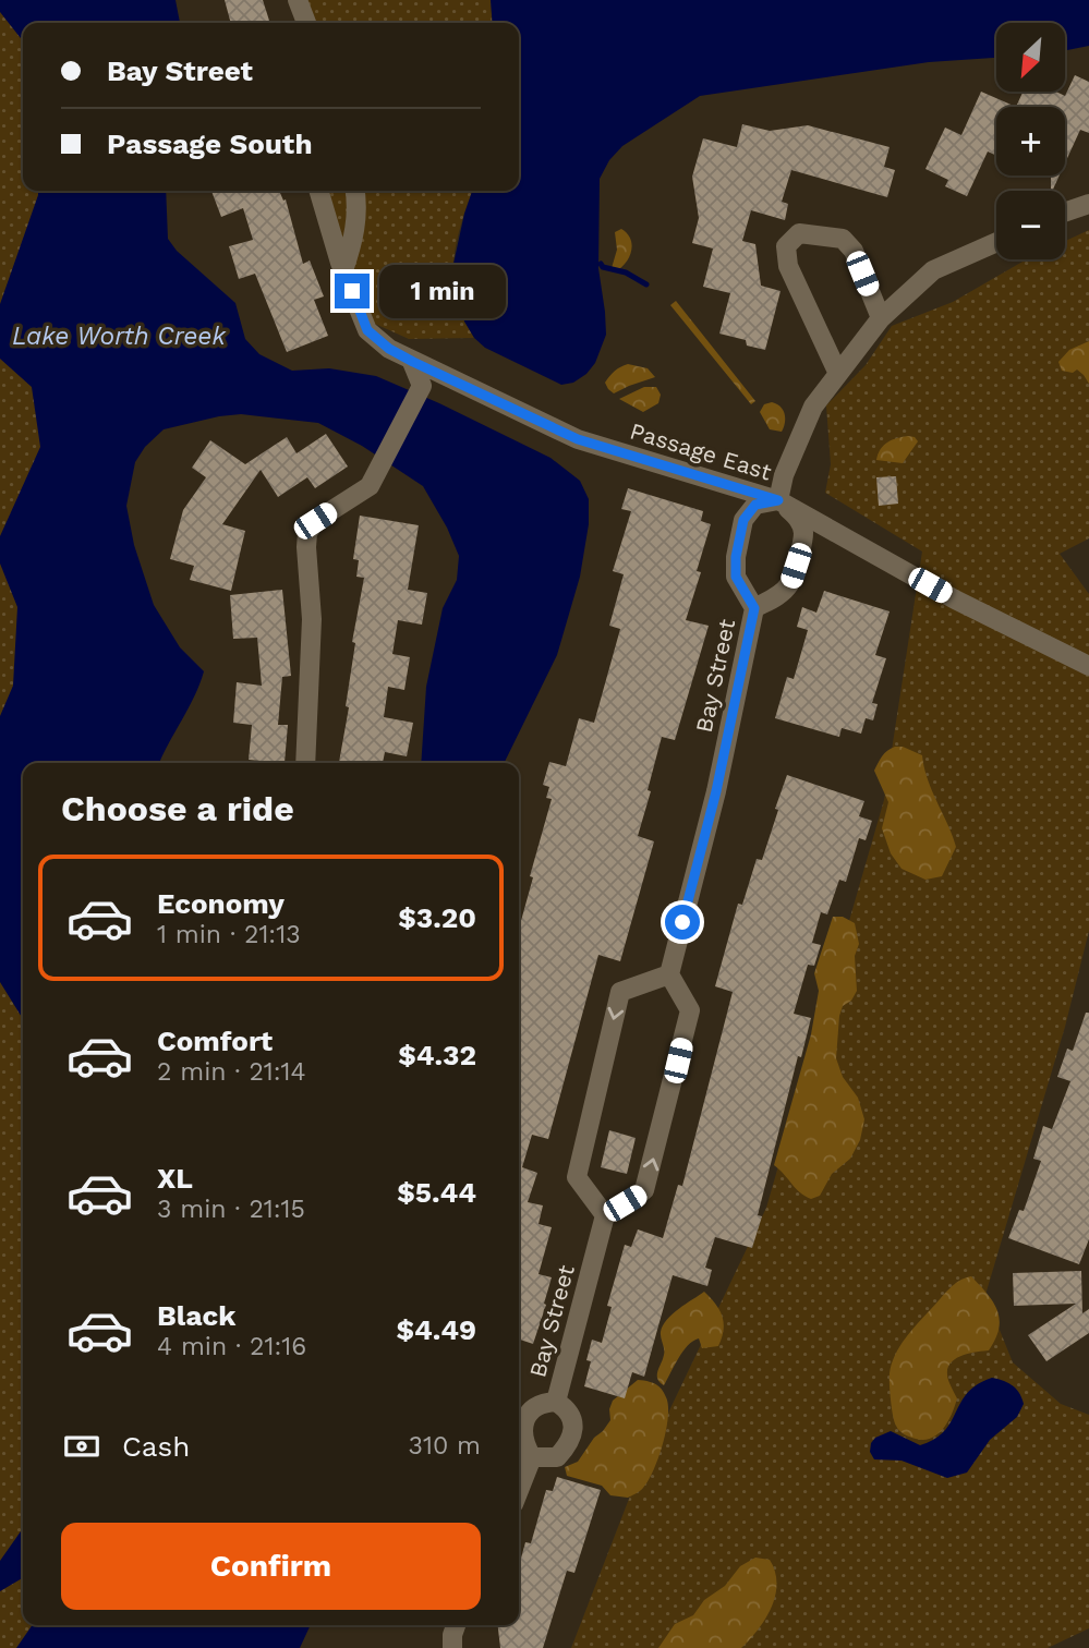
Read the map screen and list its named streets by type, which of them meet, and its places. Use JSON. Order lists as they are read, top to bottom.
{
  "streets": {
    "lane": ["Passage East", "Bay Street"]
  },
  "crossings": [
    ["Passage East", "Bay Street"]
  ],
  "water": ["Lake Worth Creek"],
  "north": "bottom left",
  "page": {
    "map_buttons": ["+", "−"],
    "banner": ["Bay Street", "Passage South"],
    "bubble": "1 min",
    "heading": "Choose a ride",
    "list": [
      {
        "name": "Economy",
        "note": "1 min · 21:13",
        "value": "$3.20"
      },
      {
        "name": "Comfort",
        "note": "2 min · 21:14",
        "value": "$4.32"
      },
      {
        "name": "XL",
        "note": "3 min · 21:15",
        "value": "$5.44"
      },
      {
        "name": "Black",
        "note": "4 min · 21:16",
        "value": "$4.49"
      }
    ],
    "pay": ["Cash", "310 m"],
    "buttons": "Confirm"
  }
}
